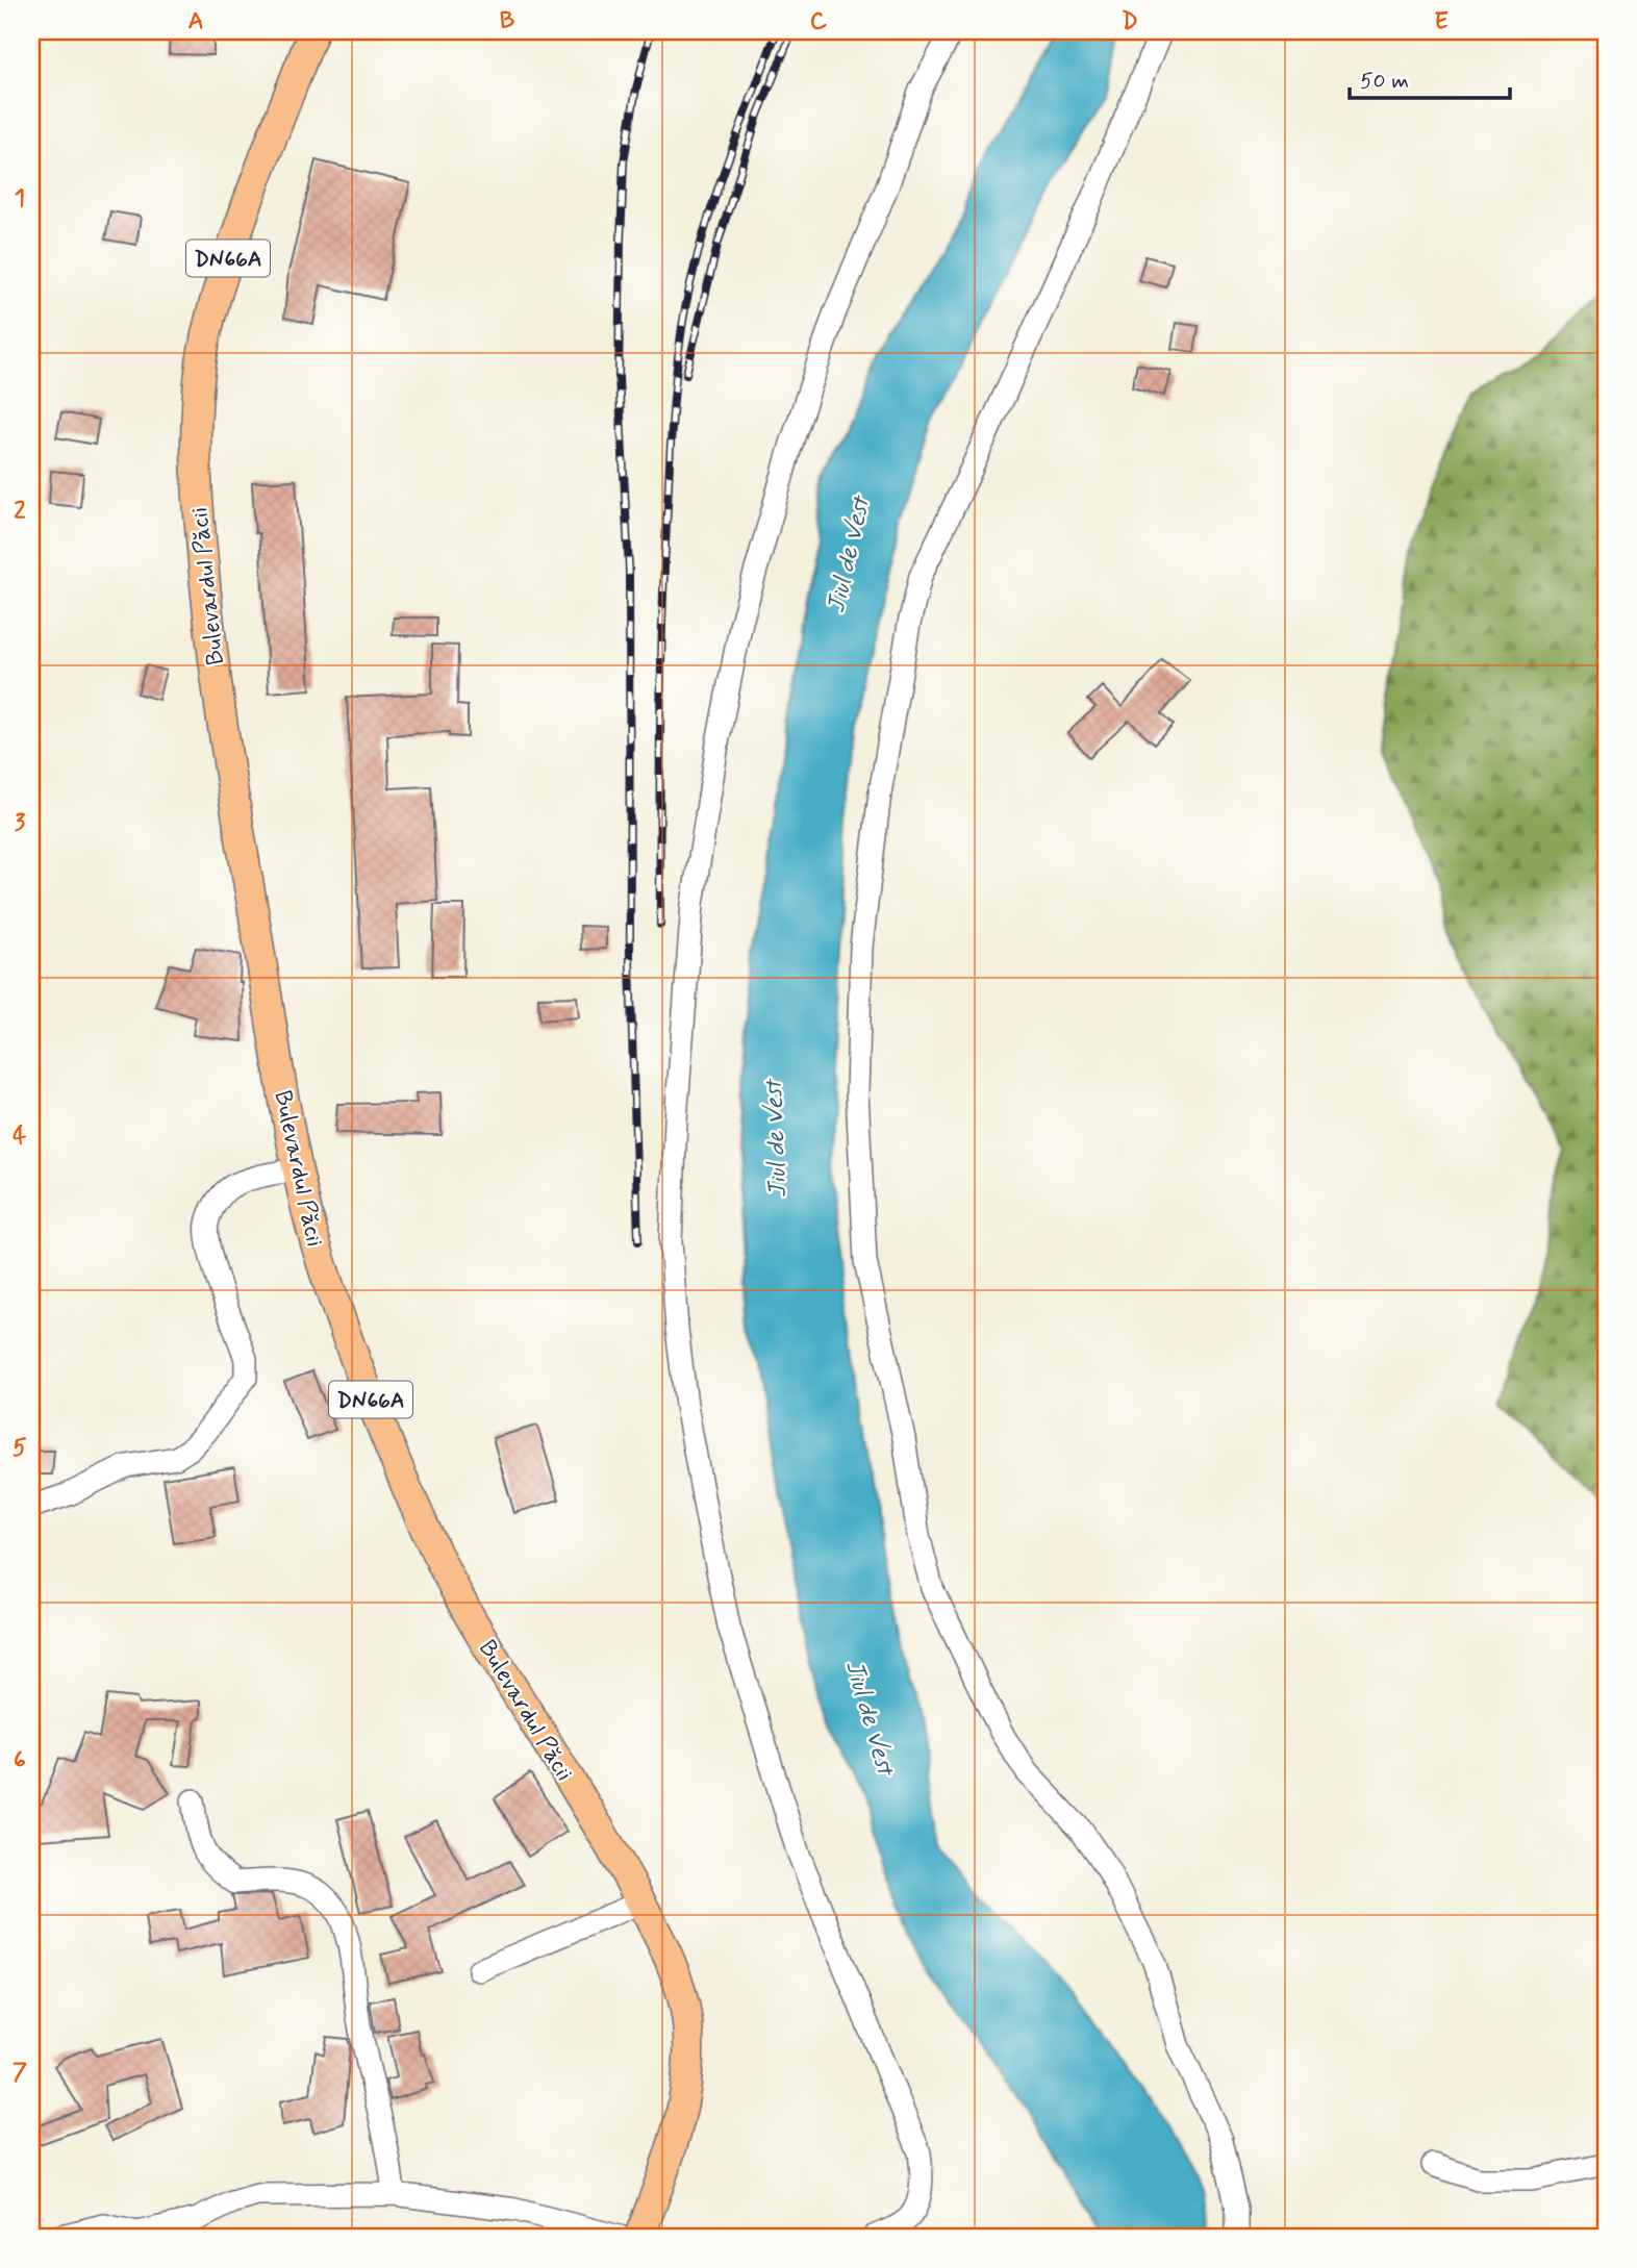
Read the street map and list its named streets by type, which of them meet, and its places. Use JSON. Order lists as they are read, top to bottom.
{
  "streets": {
    "main road": ["DN66A", "Bulevardul Păcii"]
  },
  "water": ["Jiul de Vest"],
  "scale_bar": "50 m",
  "grid": {
    "columns": [
      "A",
      "B",
      "C",
      "D",
      "E"
    ],
    "rows": [
      "1",
      "2",
      "3",
      "4",
      "5",
      "6",
      "7"
    ]
  }
}
